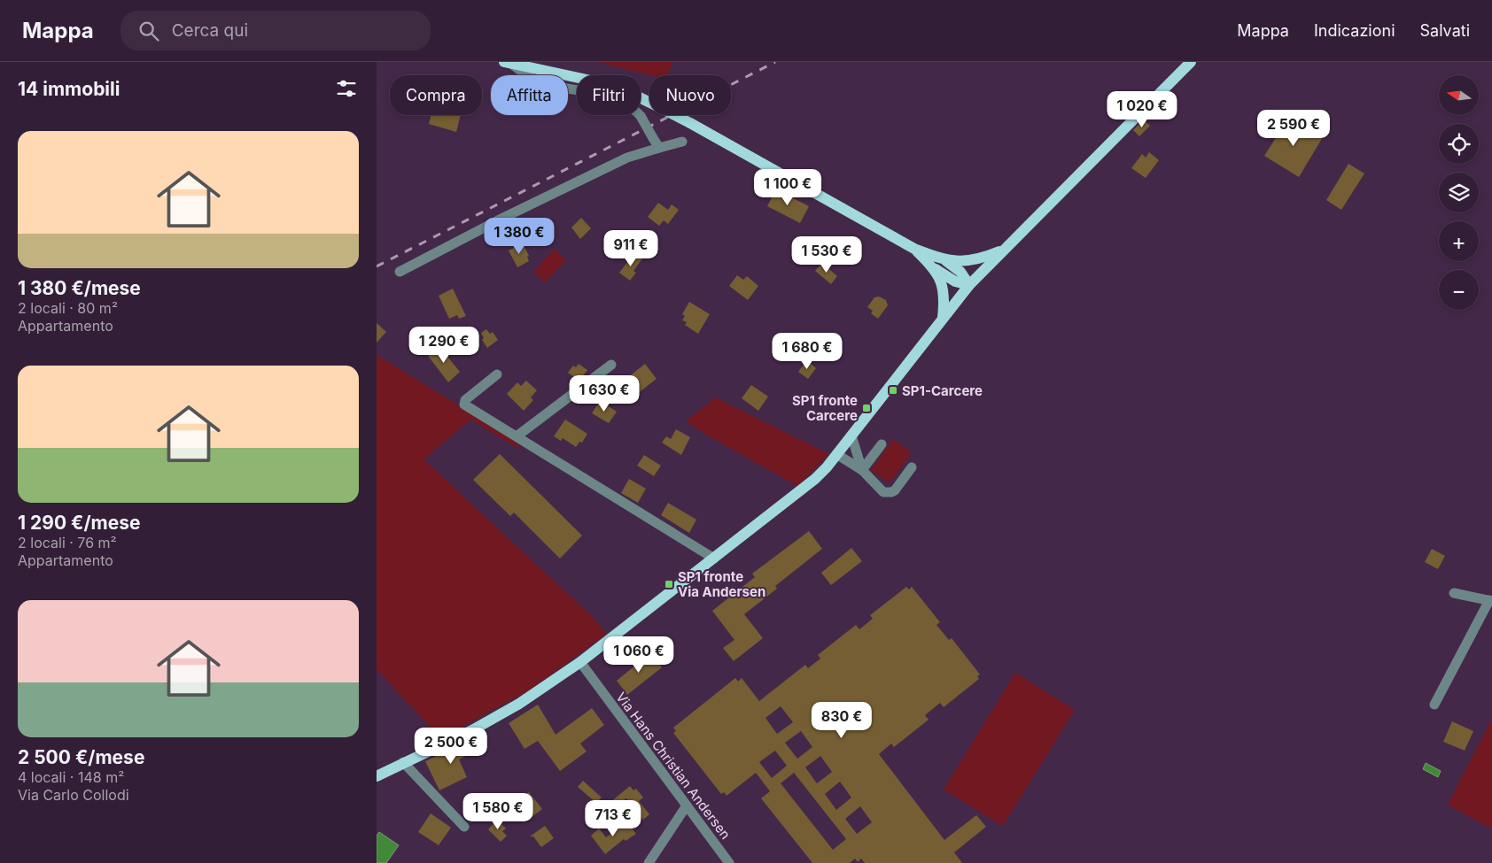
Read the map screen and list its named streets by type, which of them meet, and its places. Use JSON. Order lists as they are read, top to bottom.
{
  "streets": {
    "street": ["Via Hans Christian Andersen"]
  },
  "places": {
    "transit": ["SP1-Carcere", "SP1 fronte Carcere", "SP1 fronte Via Andersen"]
  },
  "north": "left",
  "page": {
    "header": "Mappa",
    "search": "Cerca qui",
    "nav": ["Mappa", "Indicazioni", "Salvati"],
    "heading": "14 immobili",
    "map_buttons": ["+", "−"],
    "chip": [
      "Compra",
      "Affitta",
      "Filtri",
      "Nuovo"
    ],
    "price": [
      "1 020 €",
      "2 590 €",
      "1 100 €",
      "1 380 €",
      "911 €",
      "1 530 €",
      "1 290 €",
      "1 680 €",
      "1 630 €",
      "1 060 €",
      "830 €",
      "2 500 €",
      "1 580 €",
      "713 €"
    ],
    "list": [
      {
        "name": "1 380 €/mese",
        "note": "2 locali · 80 m² · Appartamento"
      },
      {
        "name": "1 290 €/mese",
        "note": "2 locali · 76 m² · Appartamento"
      },
      {
        "name": "2 500 €/mese",
        "note": "4 locali · 148 m² · Via Carlo Collodi"
      }
    ]
  }
}
